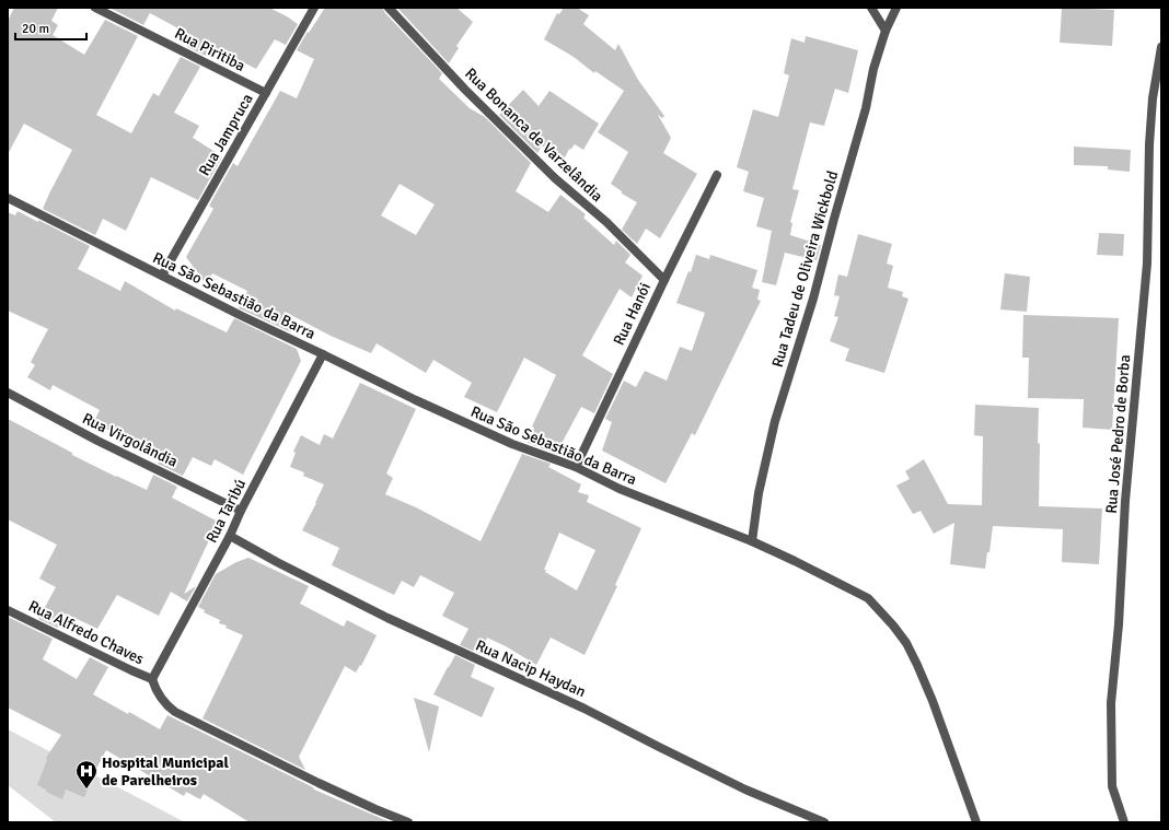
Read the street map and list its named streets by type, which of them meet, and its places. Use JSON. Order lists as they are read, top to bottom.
{
  "streets": {
    "street": [
      "Rua Piritiba",
      "Rua Jampruca",
      "Rua Bonanca de Varzelândia",
      "Rua Tadeu de Oliveira Wickbold",
      "Rua São Sebastião da Barra",
      "Rua Hanói",
      "Rua José Pedro de Borba",
      "Rua Virgolândia",
      "Rua Taribú",
      "Rua Alfredo Chaves",
      "Rua Nacip Haydan"
    ]
  },
  "crossings": [
    ["Rua Piritiba", "Rua Jampruca"],
    ["Rua Jampruca", "Rua São Sebastião da Barra"],
    ["Rua Bonanca de Varzelândia", "Rua Hanói"],
    ["Rua Tadeu de Oliveira Wickbold", "Rua São Sebastião da Barra"],
    ["Rua São Sebastião da Barra", "Rua Hanói"],
    ["Rua São Sebastião da Barra", "Rua Taribú"],
    ["Rua Virgolândia", "Rua Taribú"],
    ["Rua Taribú", "Rua Alfredo Chaves"],
    ["Rua Taribú", "Rua Nacip Haydan"]
  ],
  "places": {
    "hospital": ["Hospital Municipal de Parelheiros"]
  },
  "scale_bar": "20 m"
}
